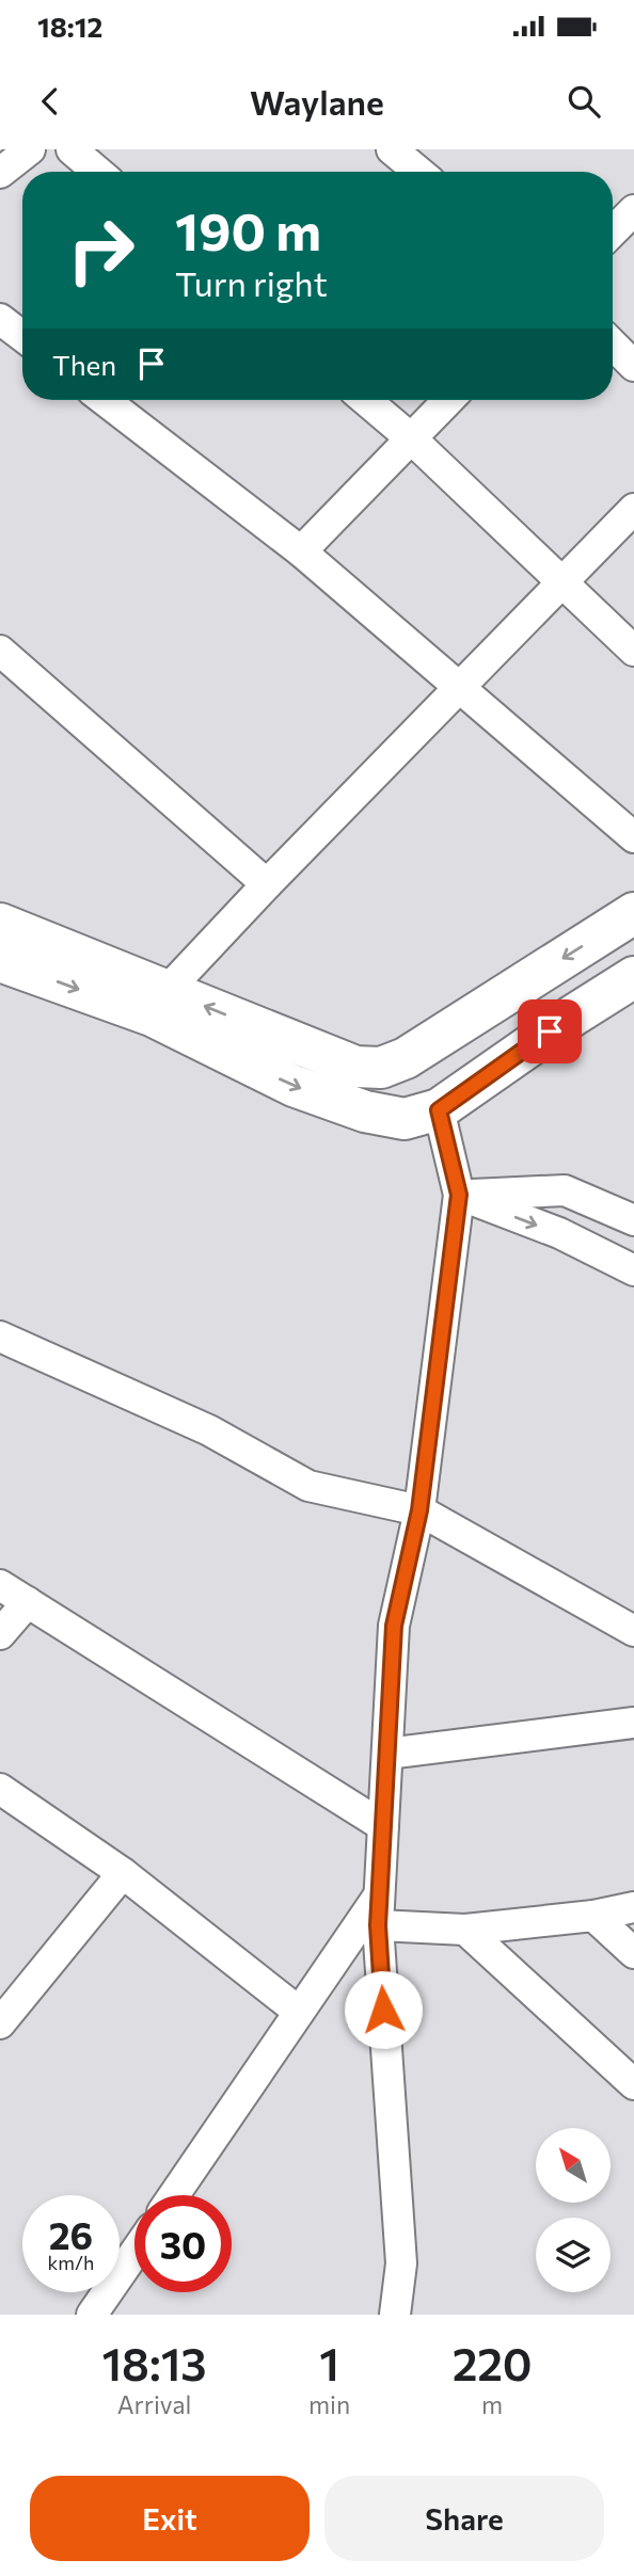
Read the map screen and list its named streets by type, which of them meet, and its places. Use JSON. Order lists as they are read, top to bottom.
{
  "north": "top left",
  "page": {
    "status": "18:12",
    "header": "Waylane",
    "turn": ["190 m", "Turn right"],
    "then": "Then",
    "speed": "26 km/h",
    "limit": "30",
    "eta": [
      "18:13",
      "Arrival",
      "1",
      "min",
      "220",
      "m"
    ],
    "buttons": ["Exit", "Share"]
  }
}
